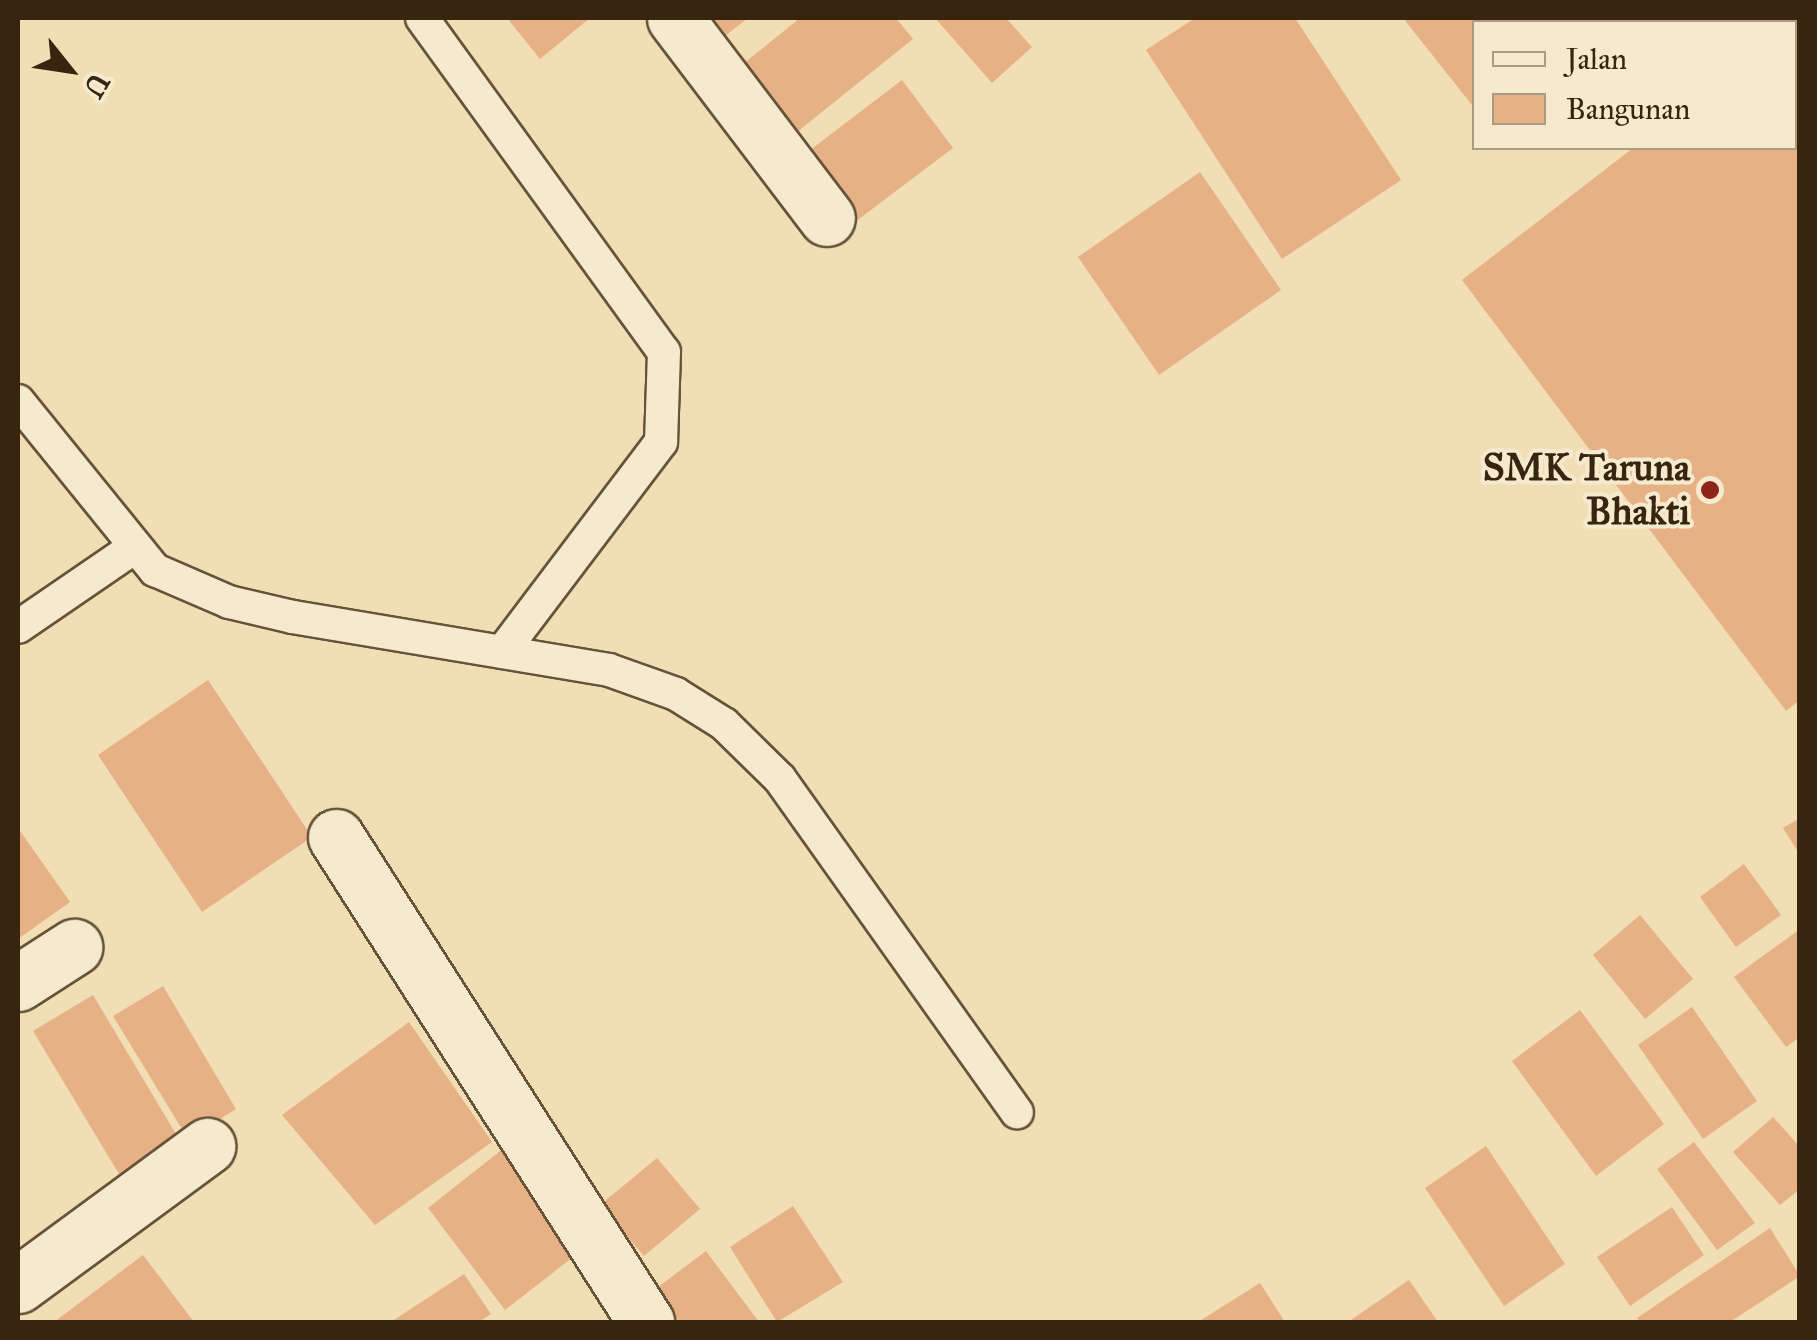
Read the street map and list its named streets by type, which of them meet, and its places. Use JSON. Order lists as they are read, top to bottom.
{
  "places": ["SMK Taruna Bhakti"],
  "legend": ["Jalan", "Bangunan"],
  "north": "bottom right"
}
